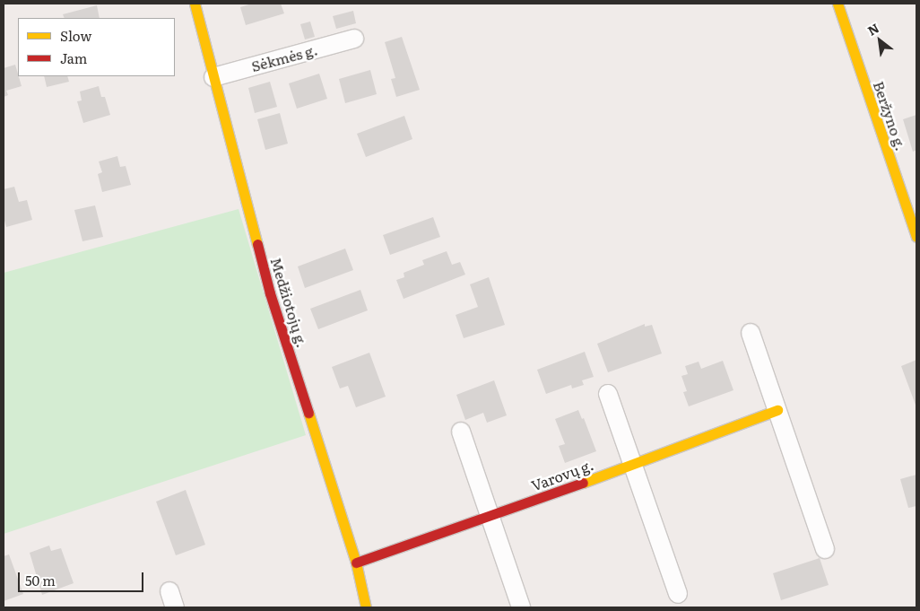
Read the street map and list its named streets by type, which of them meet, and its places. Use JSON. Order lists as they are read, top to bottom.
{
  "streets": {
    "street": [
      "Sėkmės g.",
      "Beržyno g.",
      "Medžiotojų g.",
      "Varovų g."
    ]
  },
  "crossings": [
    ["Sėkmės g.", "Medžiotojų g."],
    ["Medžiotojų g.", "Varovų g."]
  ],
  "legend": ["Slow", "Jam"],
  "scale_bar": "50 m",
  "north": "top left"
}
